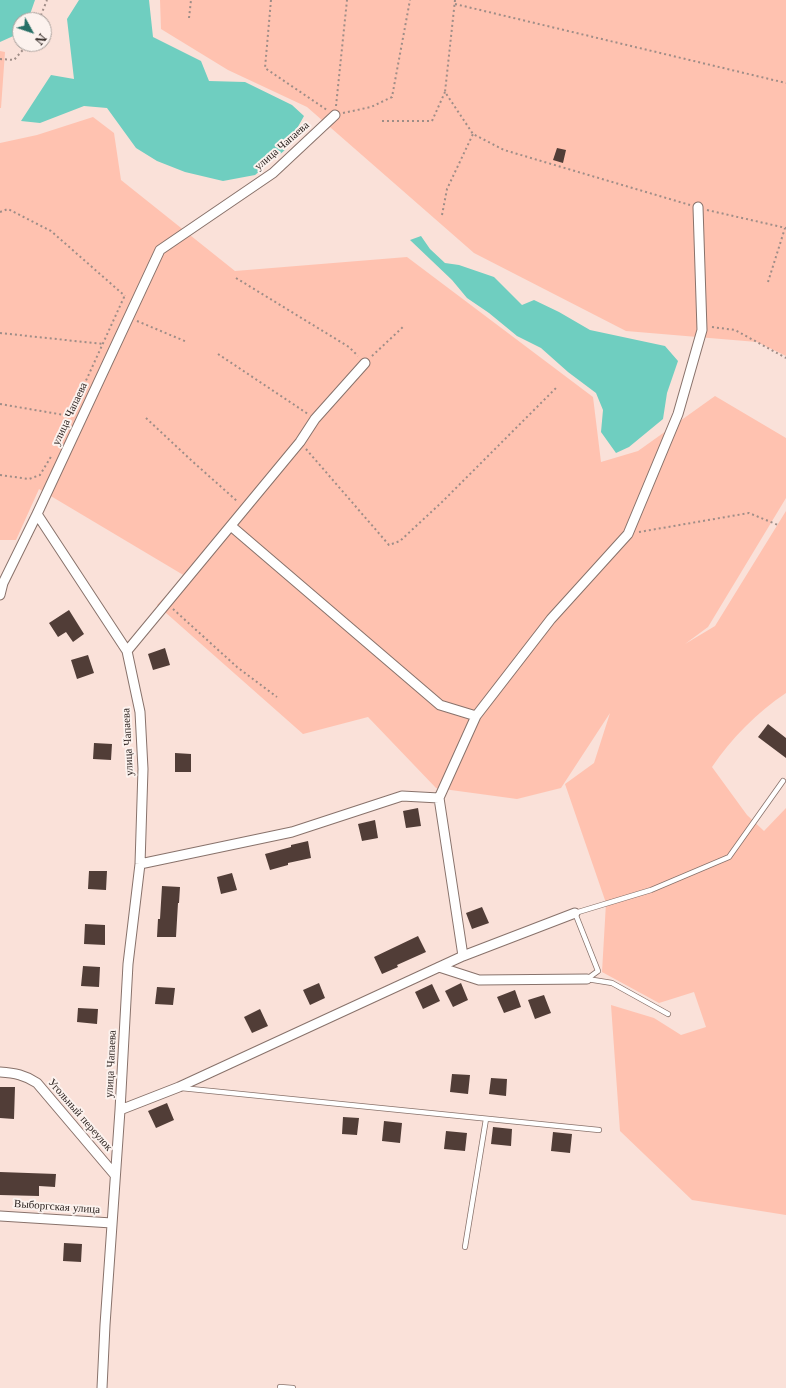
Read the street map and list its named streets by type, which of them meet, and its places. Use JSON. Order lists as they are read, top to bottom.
{
  "streets": {
    "street": ["улица Чапаева", "Угольный переулок", "Выборгская улица"]
  },
  "crossings": [
    ["улица Чапаева", "Угольный переулок"],
    ["улица Чапаева", "Выборгская улица"]
  ],
  "north": "bottom right"
}
